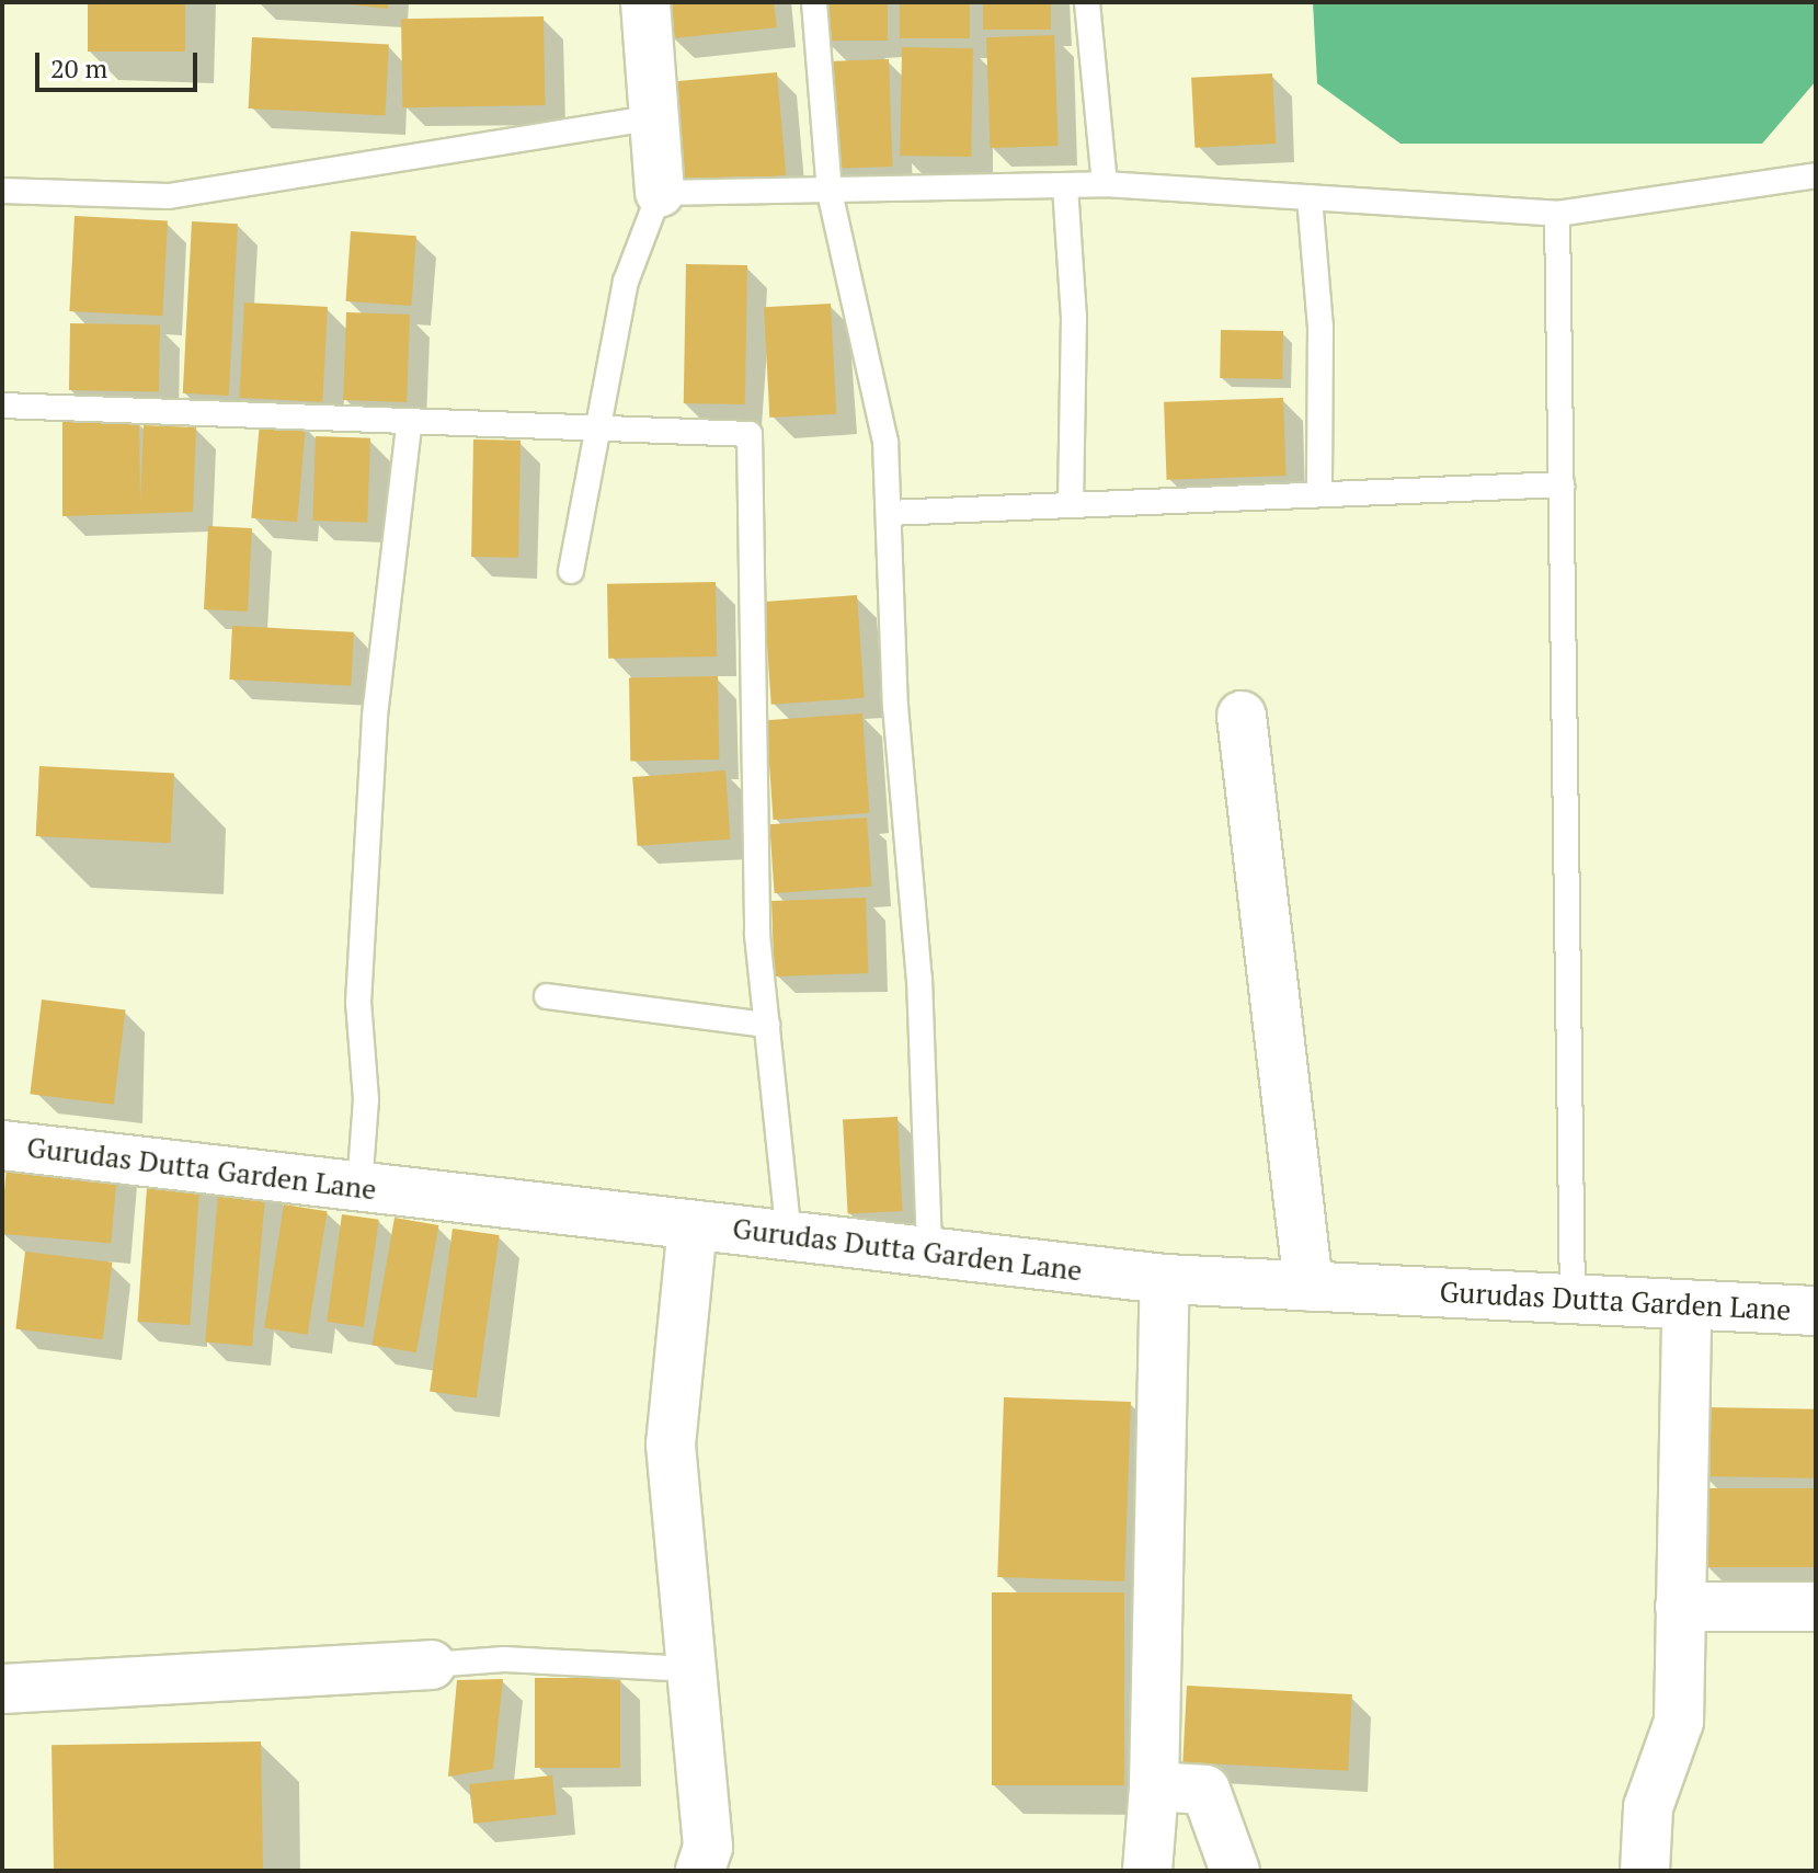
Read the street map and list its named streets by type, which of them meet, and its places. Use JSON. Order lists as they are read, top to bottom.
{
  "streets": {
    "street": ["Gurudas Dutta Garden Lane"]
  },
  "scale_bar": "20 m"
}
